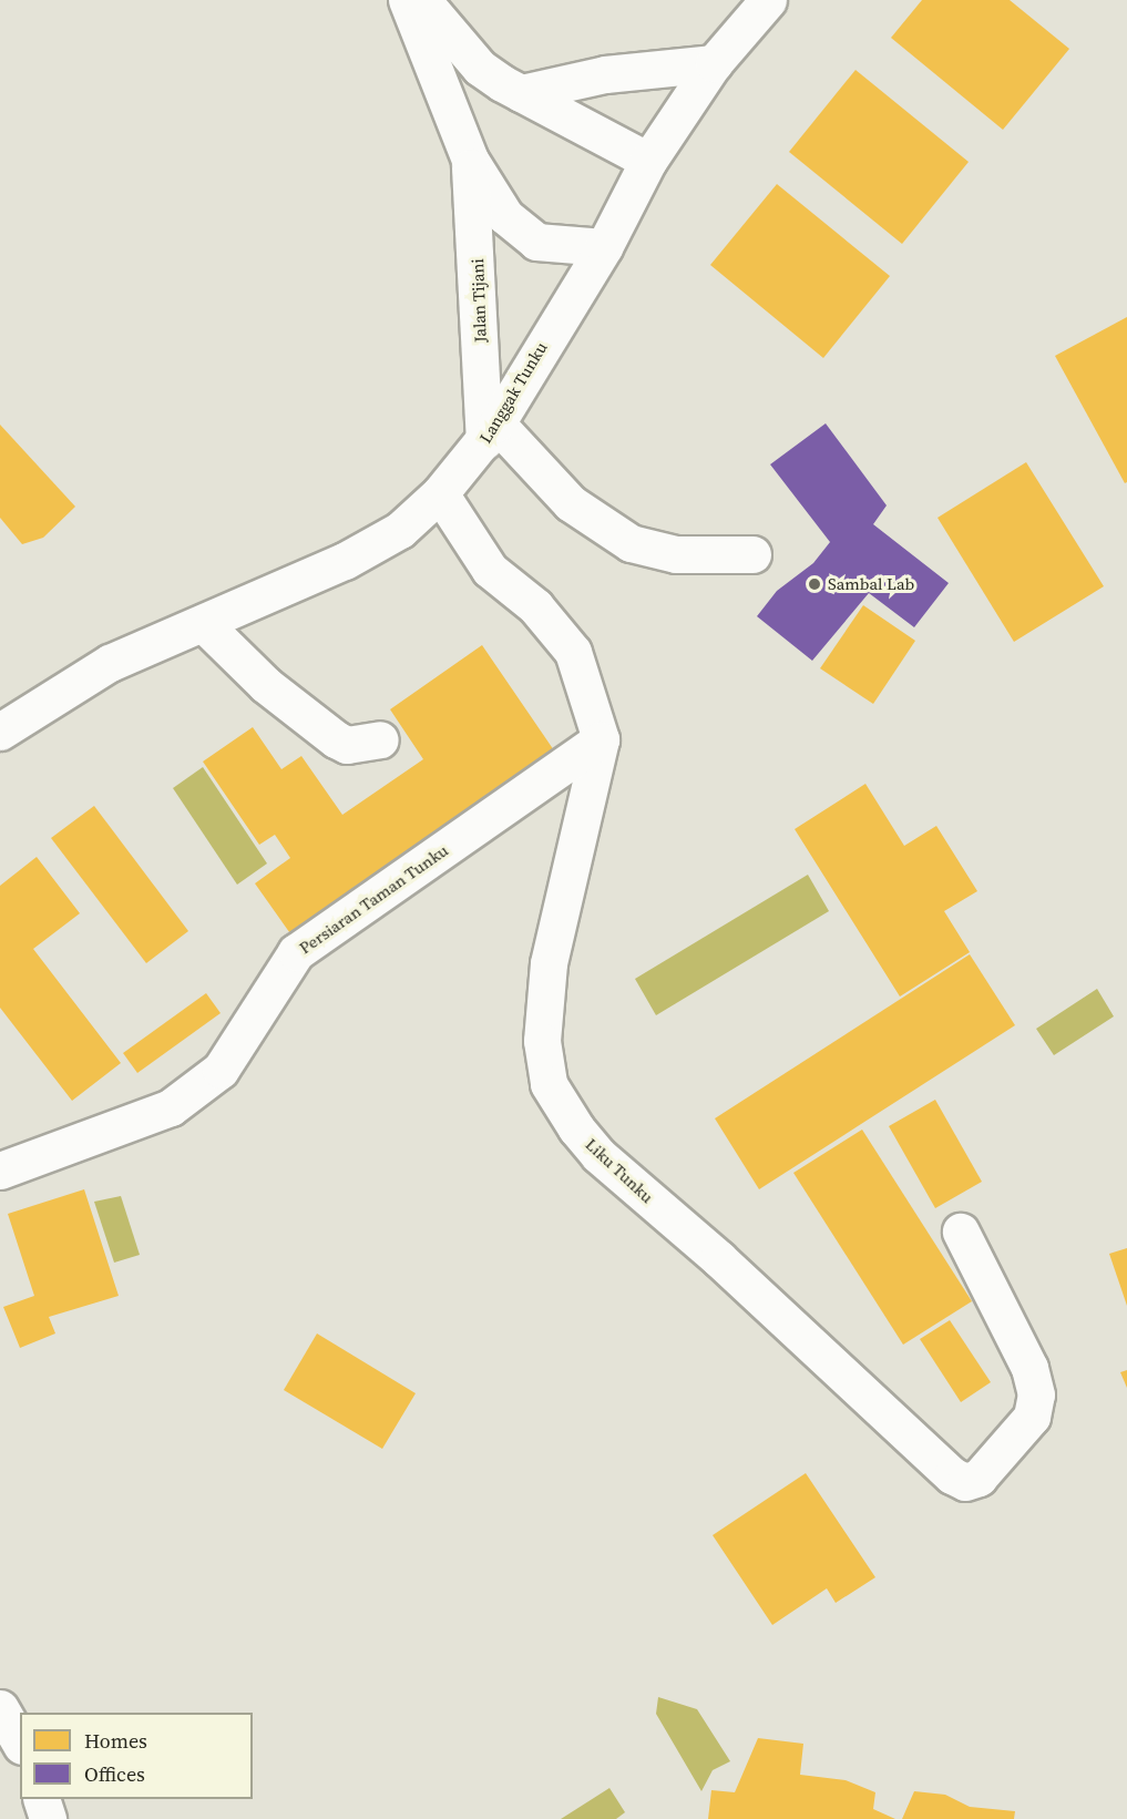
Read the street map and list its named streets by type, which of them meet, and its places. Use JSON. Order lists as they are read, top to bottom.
{
  "streets": {
    "street": [
      "Jalan Tijani",
      "Langgak Tunku",
      "Persiaran Taman Tunku",
      "Liku Tunku"
    ]
  },
  "crossings": [
    ["Jalan Tijani", "Langgak Tunku"],
    ["Persiaran Taman Tunku", "Liku Tunku"]
  ],
  "places": ["Sambal Lab"],
  "legend": ["Homes", "Offices"]
}
